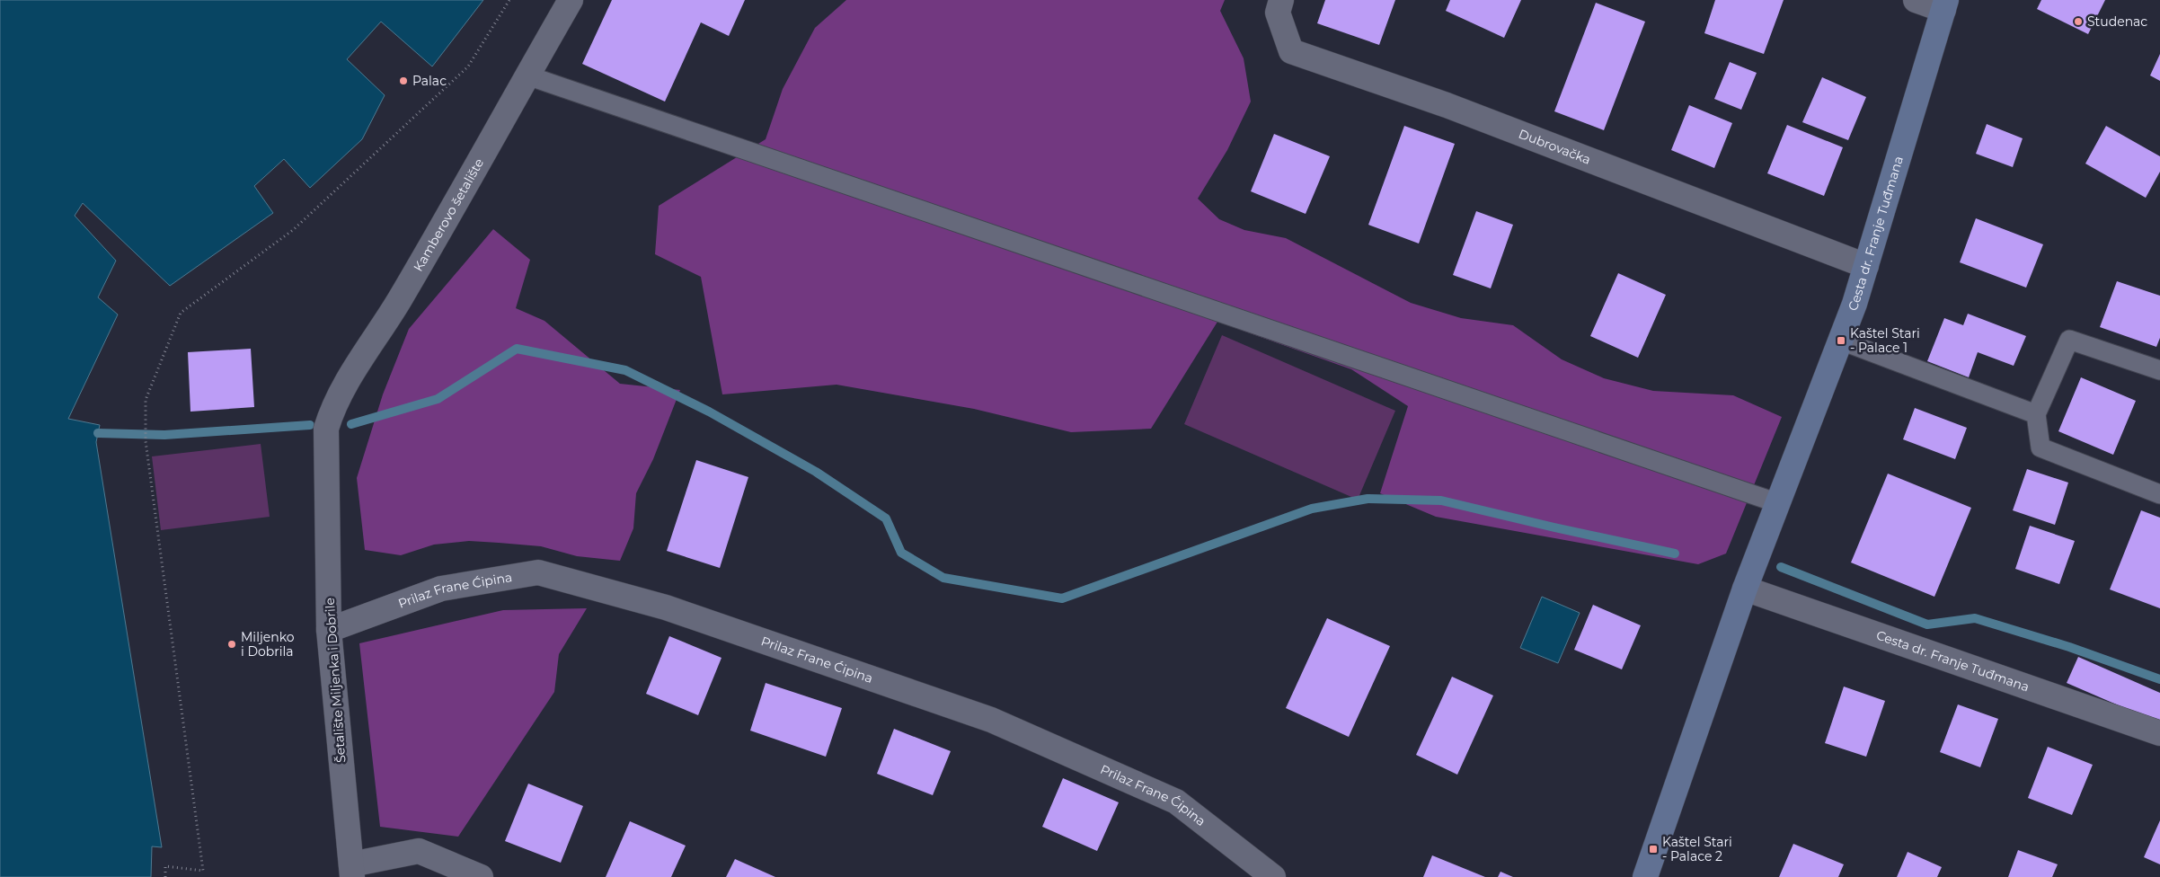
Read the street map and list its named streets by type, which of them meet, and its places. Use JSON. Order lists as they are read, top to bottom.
{
  "streets": {
    "main road": ["Cesta dr. Franje Tuđmana"],
    "street": [
      "Dubrovačka",
      "Kamberovo šetalište",
      "Prilaz Frane Ćipina",
      "Šetalište Miljenka i Dobrile"
    ]
  },
  "crossings": [
    ["Dubrovačka", "Cesta dr. Franje Tuđmana"],
    ["Kamberovo šetalište", "Šetalište Miljenka i Dobrile"],
    ["Prilaz Frane Ćipina", "Šetalište Miljenka i Dobrile"]
  ],
  "places": {
    "other": ["Studenac", "Palac", "Miljenko i Dobrila"],
    "transit": ["Kaštel Stari - Palace 1", "Kaštel Stari - Palace 2"]
  }
}
